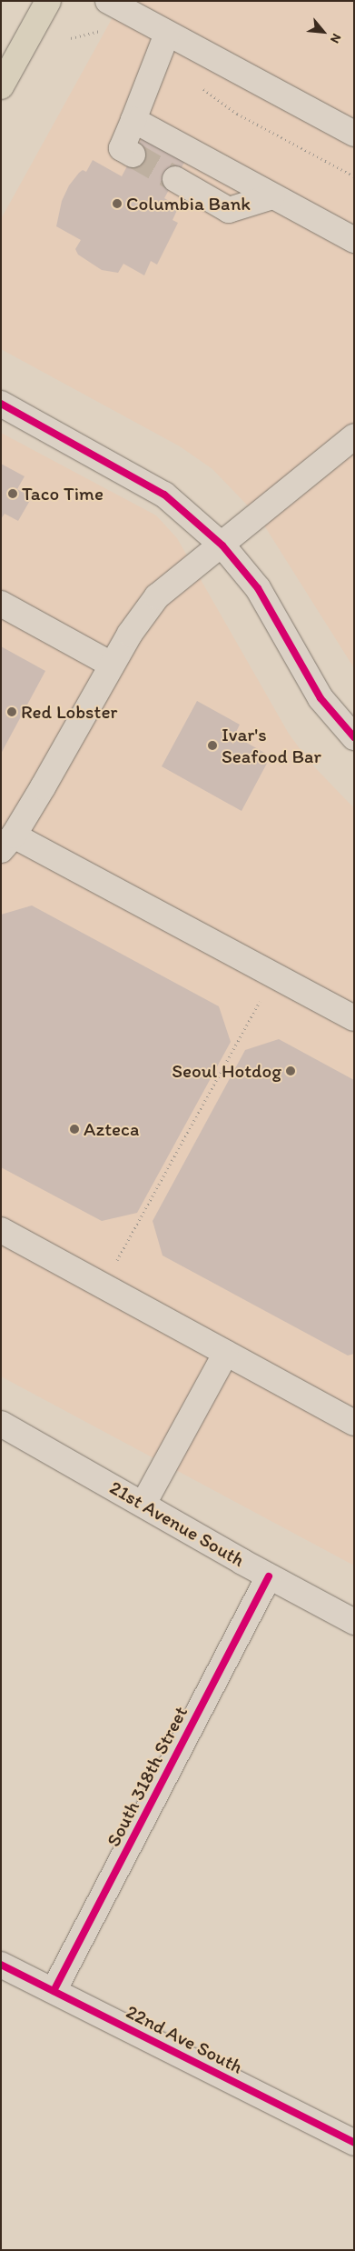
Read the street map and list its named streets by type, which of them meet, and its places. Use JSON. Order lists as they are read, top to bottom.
{
  "streets": {
    "street": ["21st Avenue South", "South 318th Street", "22nd Ave South"]
  },
  "crossings": [
    ["21st Avenue South", "South 318th Street"],
    ["South 318th Street", "22nd Ave South"]
  ],
  "places": [
    "Columbia Bank",
    "Taco Time",
    "Red Lobster",
    "Ivar's Seafood Bar",
    "Seoul Hotdog",
    "Azteca"
  ],
  "north": "bottom right"
}
